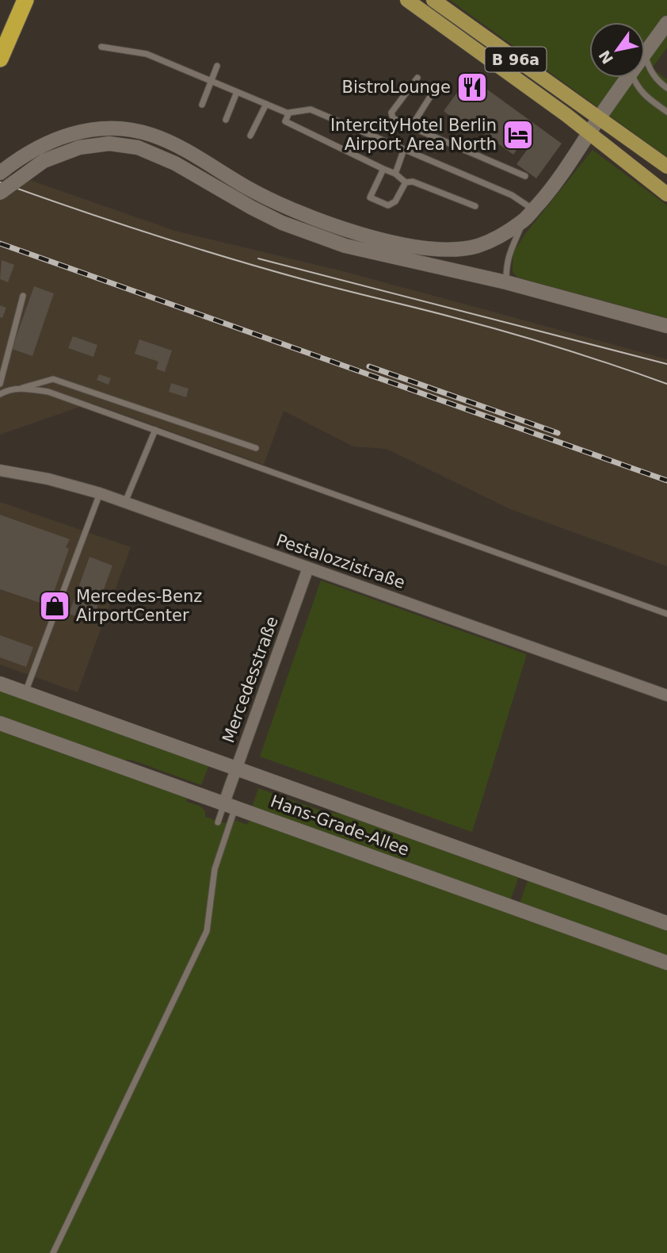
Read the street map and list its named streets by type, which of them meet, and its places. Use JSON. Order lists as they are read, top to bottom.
{
  "streets": {
    "main road": ["B 96a"],
    "street": ["Pestalozzistraße", "Mercedesstraße", "Hans-Grade-Allee"]
  },
  "crossings": [
    ["Pestalozzistraße", "Mercedesstraße"],
    ["Mercedesstraße", "Hans-Grade-Allee"]
  ],
  "places": {
    "restaurant": ["BistroLounge"],
    "hotel": ["IntercityHotel Berlin Airport Area North"],
    "shop": ["Mercedes-Benz AirportCenter"]
  },
  "north": "bottom left"
}
